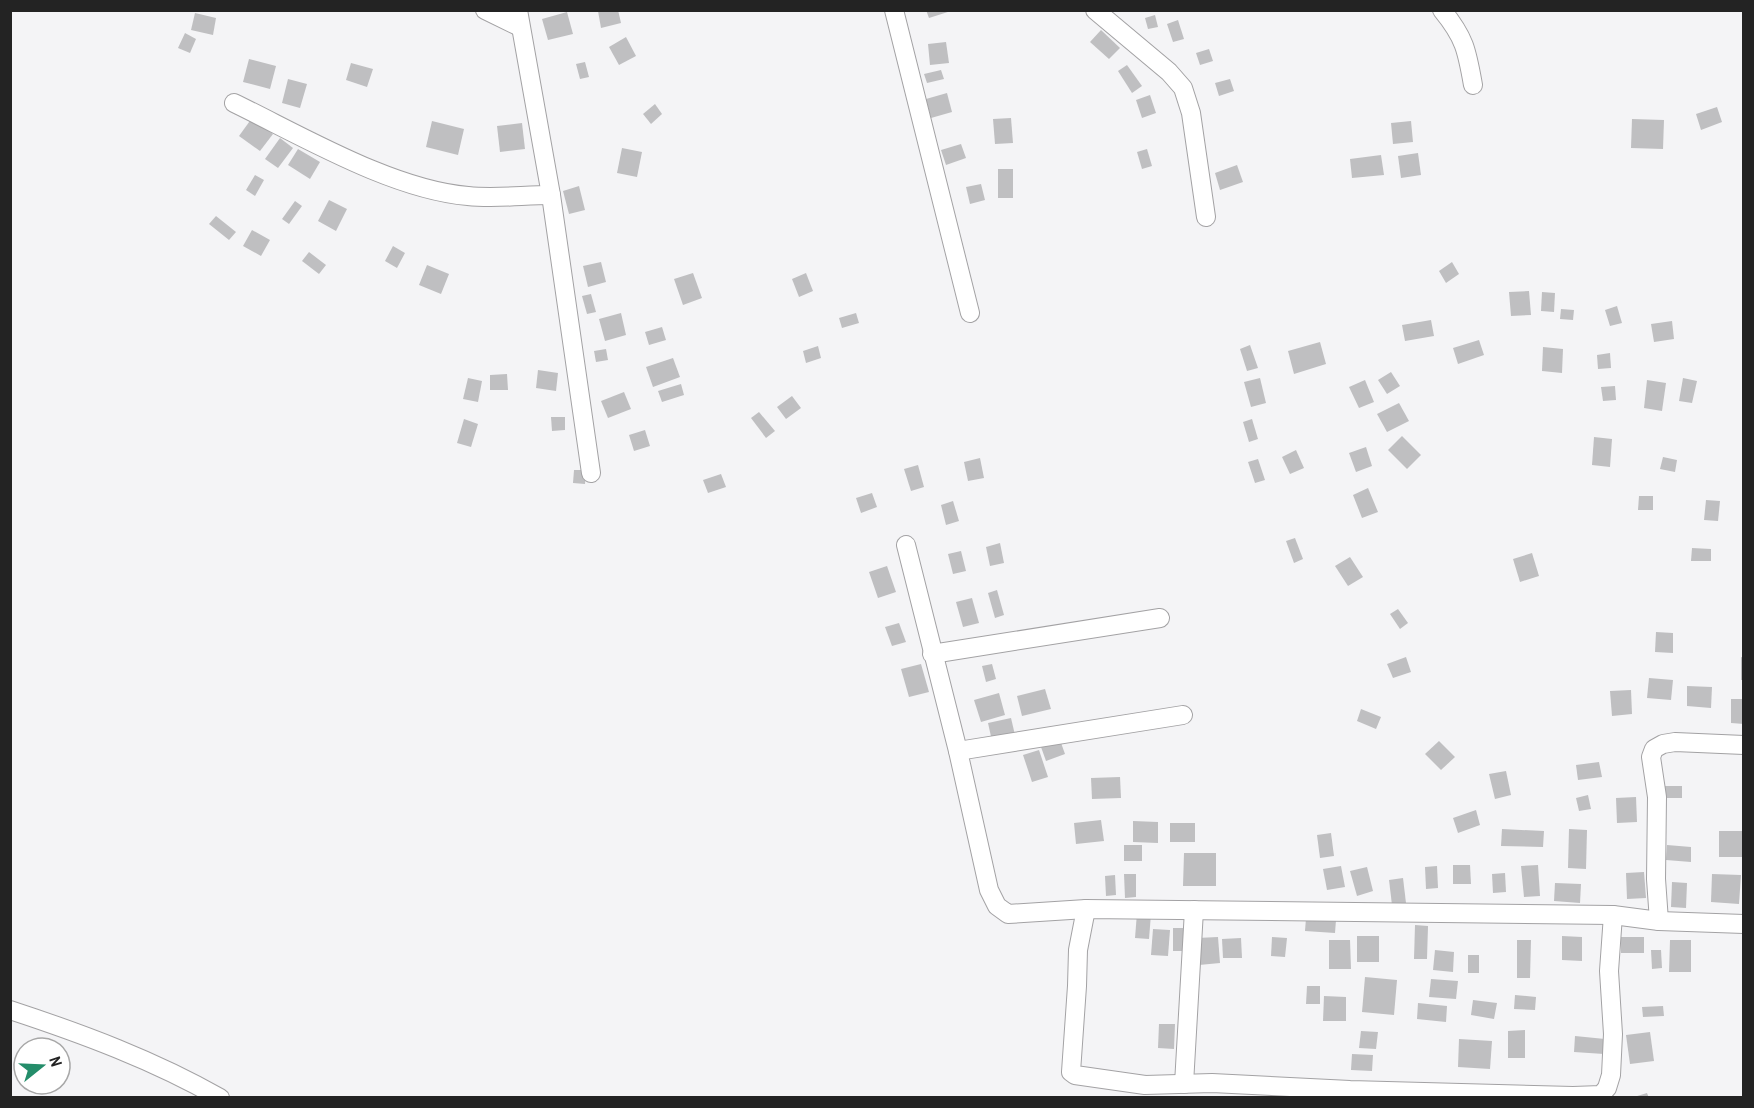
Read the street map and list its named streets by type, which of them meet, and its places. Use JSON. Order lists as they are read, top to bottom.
{
  "north": "right"
}
